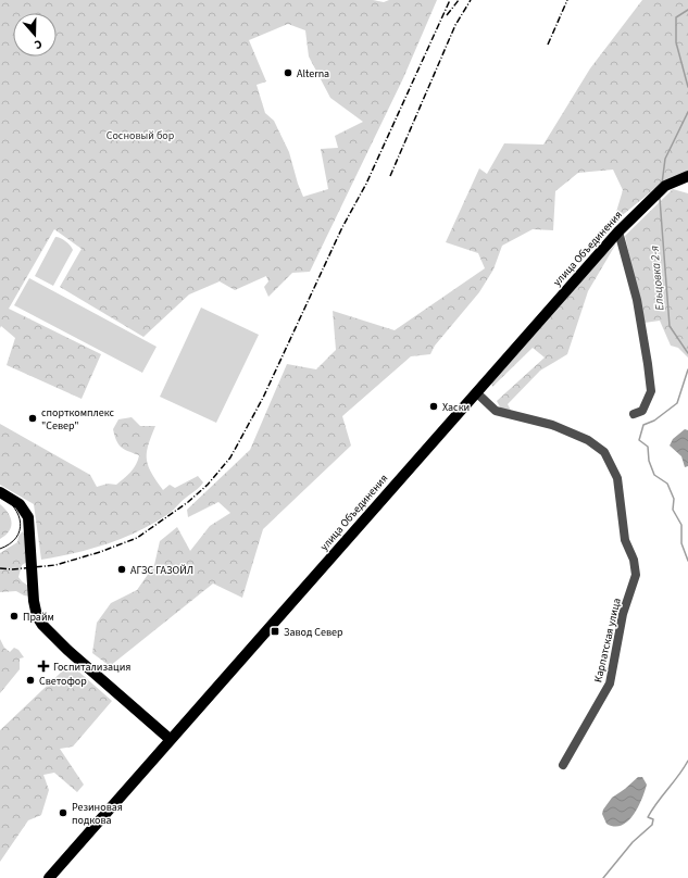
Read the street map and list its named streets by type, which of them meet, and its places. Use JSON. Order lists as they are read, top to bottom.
{
  "streets": {
    "main road": ["улица Объединения"],
    "street": ["Карпатская улица"]
  },
  "crossings": [
    ["улица Объединения", "Карпатская улица"]
  ],
  "water": ["Ельцовка 2-я"],
  "parks": ["Сосновый бор"],
  "places": {
    "other": [
      "Alterna",
      "Хаски",
      "спорткомплекс \"Север\"",
      "АГЗС ГАЗОЙЛ",
      "Прайм",
      "Светофор",
      "Резиновая подкова"
    ],
    "transit": ["Завод Север"],
    "health": ["Госпитализация"]
  },
  "north": "bottom"
}
